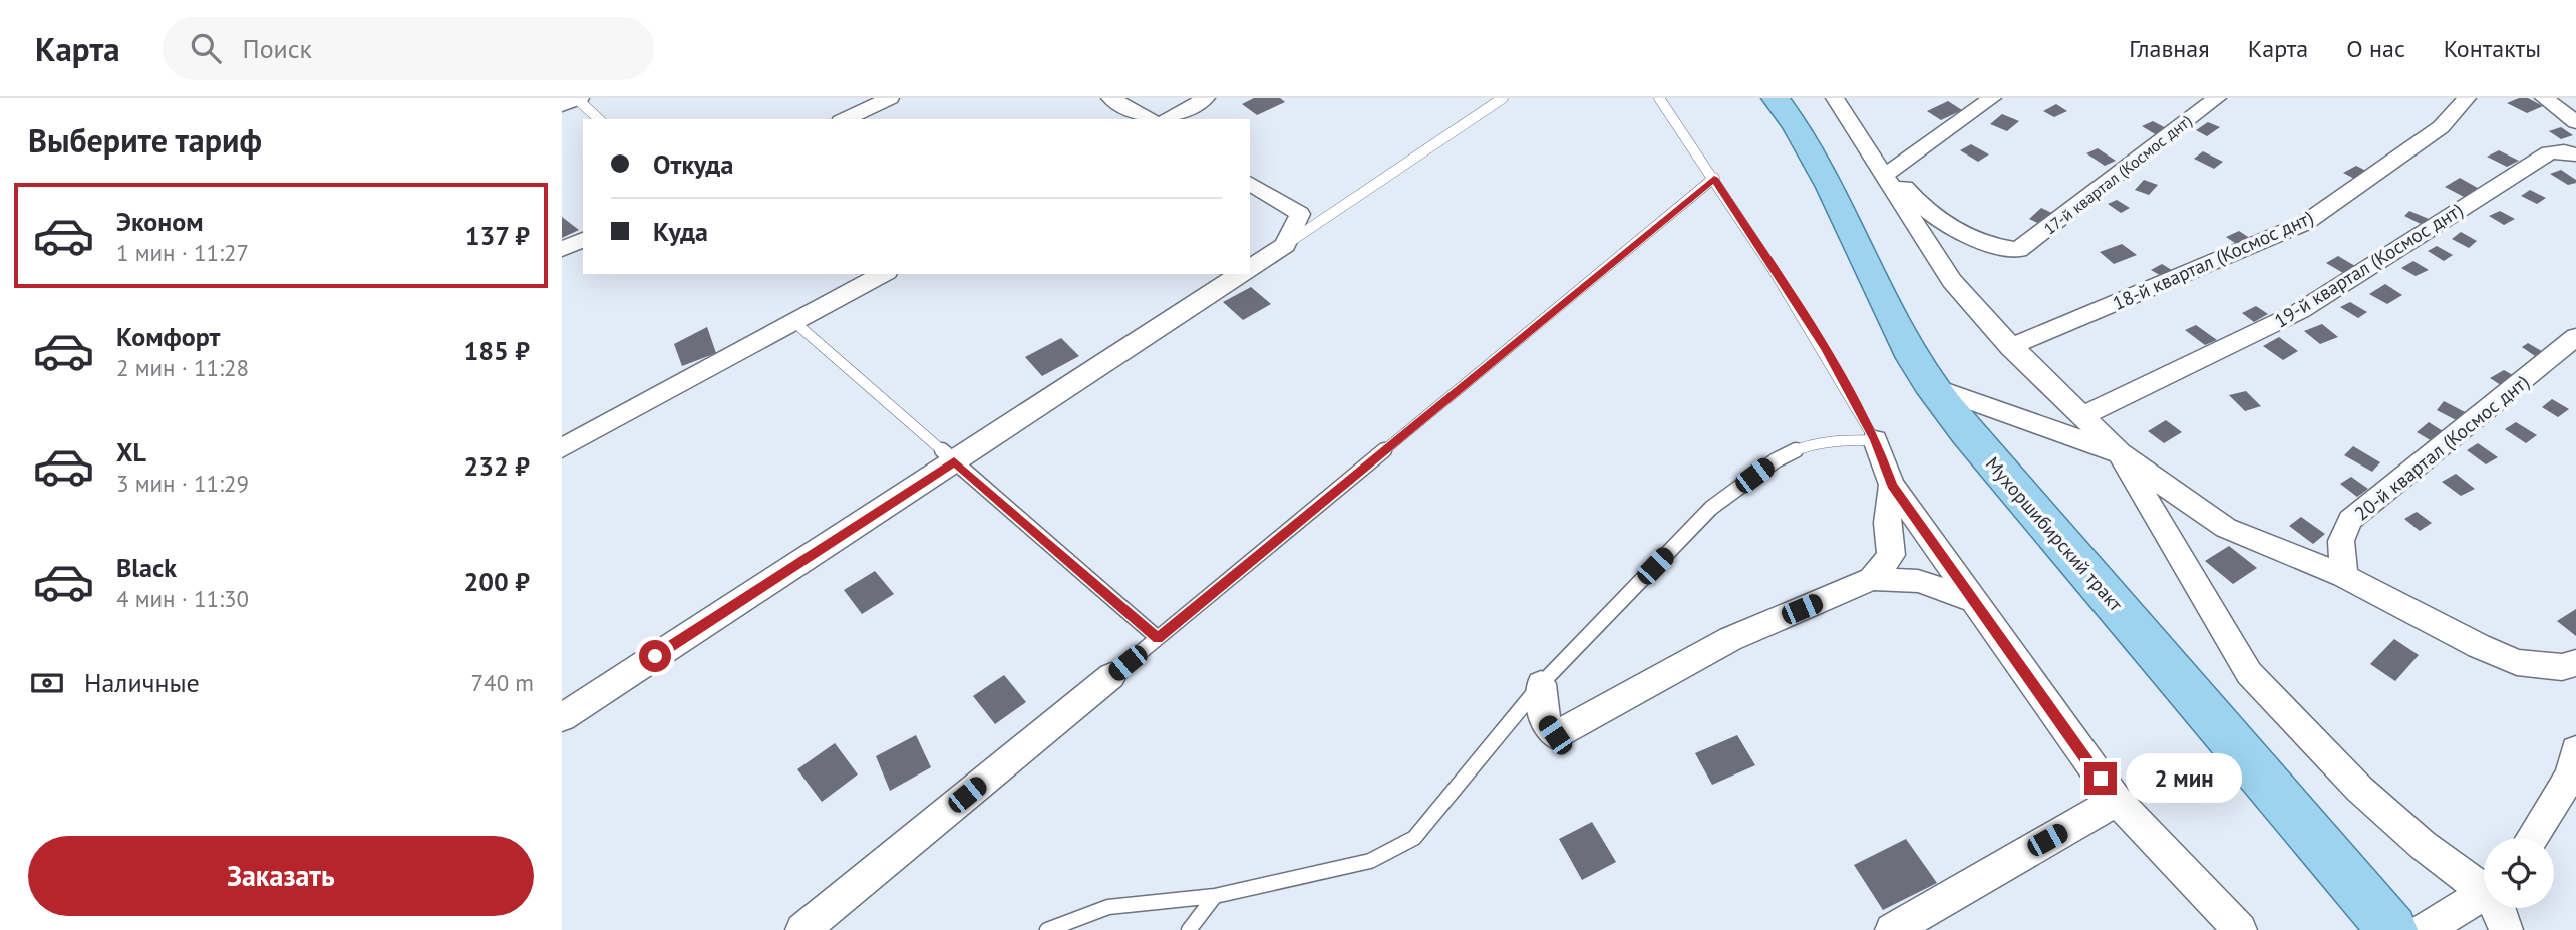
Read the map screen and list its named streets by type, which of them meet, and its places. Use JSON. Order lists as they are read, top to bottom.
{
  "streets": {
    "main road": ["Мухоршибирский тракт"],
    "street": [
      "17-й квартал (Космос днт)",
      "18-й квартал (Космос днт)",
      "19-й квартал (Космос днт)",
      "20-й квартал (Космос днт)"
    ]
  },
  "page": {
    "header": "Карта",
    "search": "Поиск",
    "nav": [
      "Главная",
      "Карта",
      "О нас",
      "Контакты"
    ],
    "heading": "Выберите тариф",
    "banner": ["Откуда", "Куда"],
    "list": [
      {
        "name": "Эконом",
        "note": "1 мин · 11:27",
        "value": "137 ₽"
      },
      {
        "name": "Комфорт",
        "note": "2 мин · 11:28",
        "value": "185 ₽"
      },
      {
        "name": "XL",
        "note": "3 мин · 11:29",
        "value": "232 ₽"
      },
      {
        "name": "Black",
        "note": "4 мин · 11:30",
        "value": "200 ₽"
      }
    ],
    "pay": ["Наличные", "740 m"],
    "bubble": "2 мин",
    "buttons": "Заказать"
  }
}
